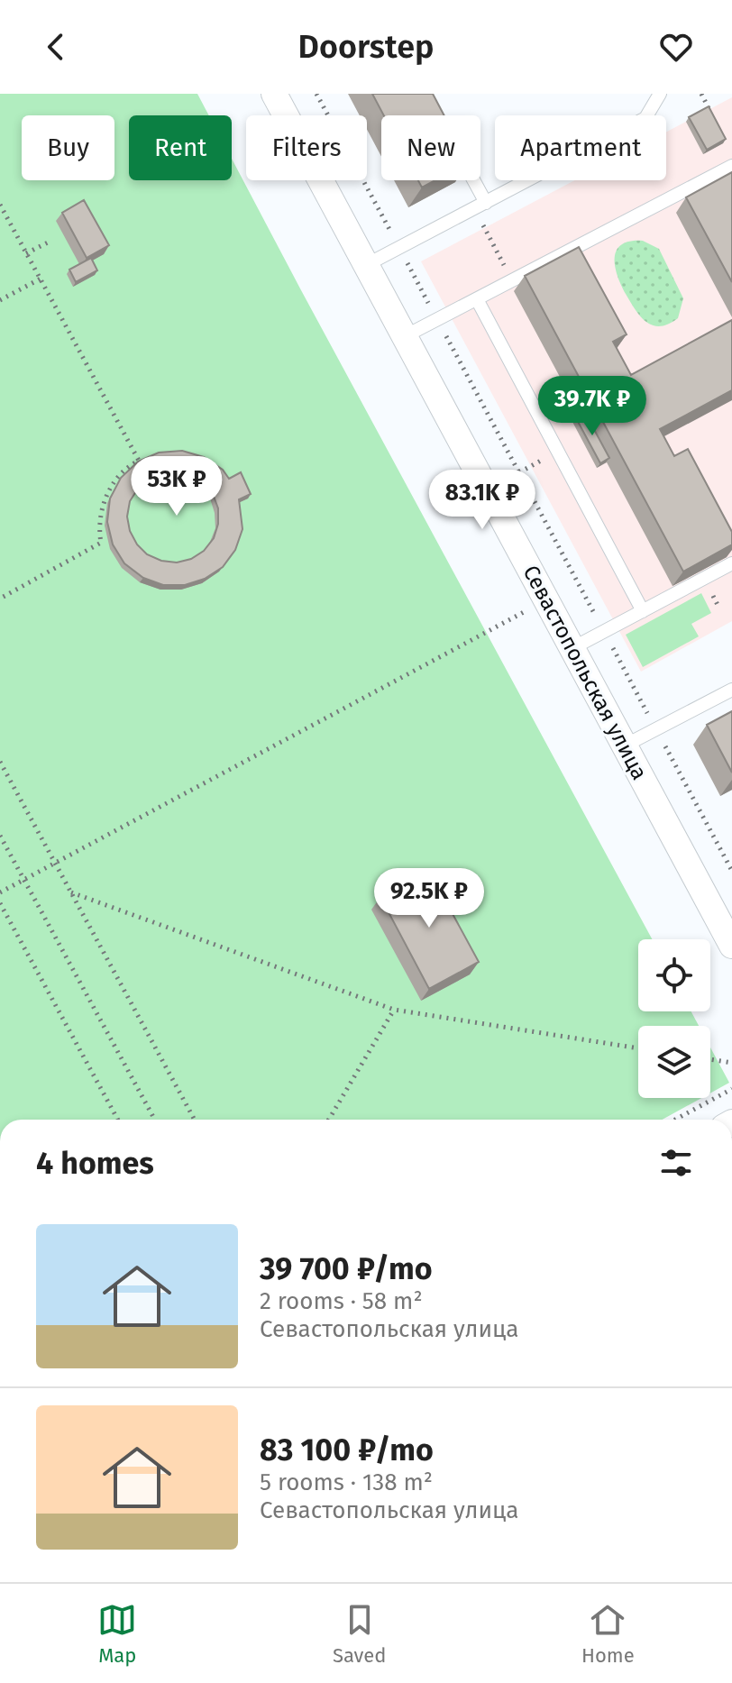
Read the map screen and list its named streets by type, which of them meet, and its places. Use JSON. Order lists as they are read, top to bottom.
{
  "streets": {
    "street": ["Севастопольская улица"]
  },
  "page": {
    "header": "Doorstep",
    "chip": [
      "Buy",
      "Rent",
      "Filters",
      "New",
      "Apartment"
    ],
    "price": [
      "39.7K ₽",
      "53K ₽",
      "83.1K ₽",
      "92.5K ₽"
    ],
    "heading": "4 homes",
    "list": [
      {
        "name": "39 700 ₽/mo",
        "note": "2 rooms · 58 m² · Севастопольская улица"
      },
      {
        "name": "83 100 ₽/mo",
        "note": "5 rooms · 138 m² · Севастопольская улица"
      }
    ],
    "tabs": ["Map", "Saved", "Home"]
  }
}
